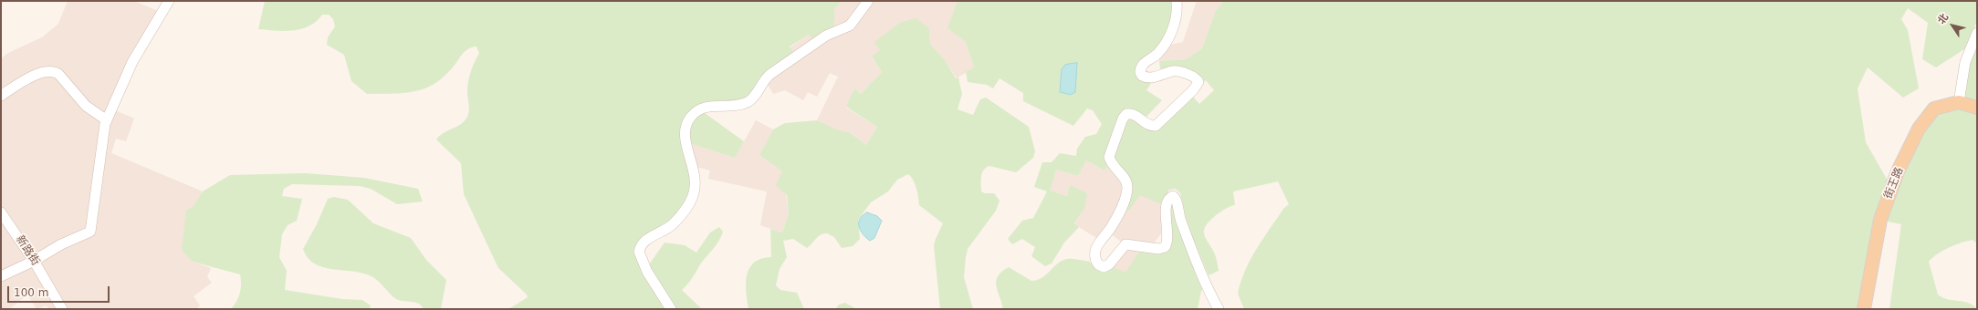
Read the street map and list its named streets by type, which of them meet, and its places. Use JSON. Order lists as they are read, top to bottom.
{
  "streets": {
    "main road": ["街王路"],
    "street": ["新路街"]
  },
  "scale_bar": "100 m",
  "north": "top left"
}
